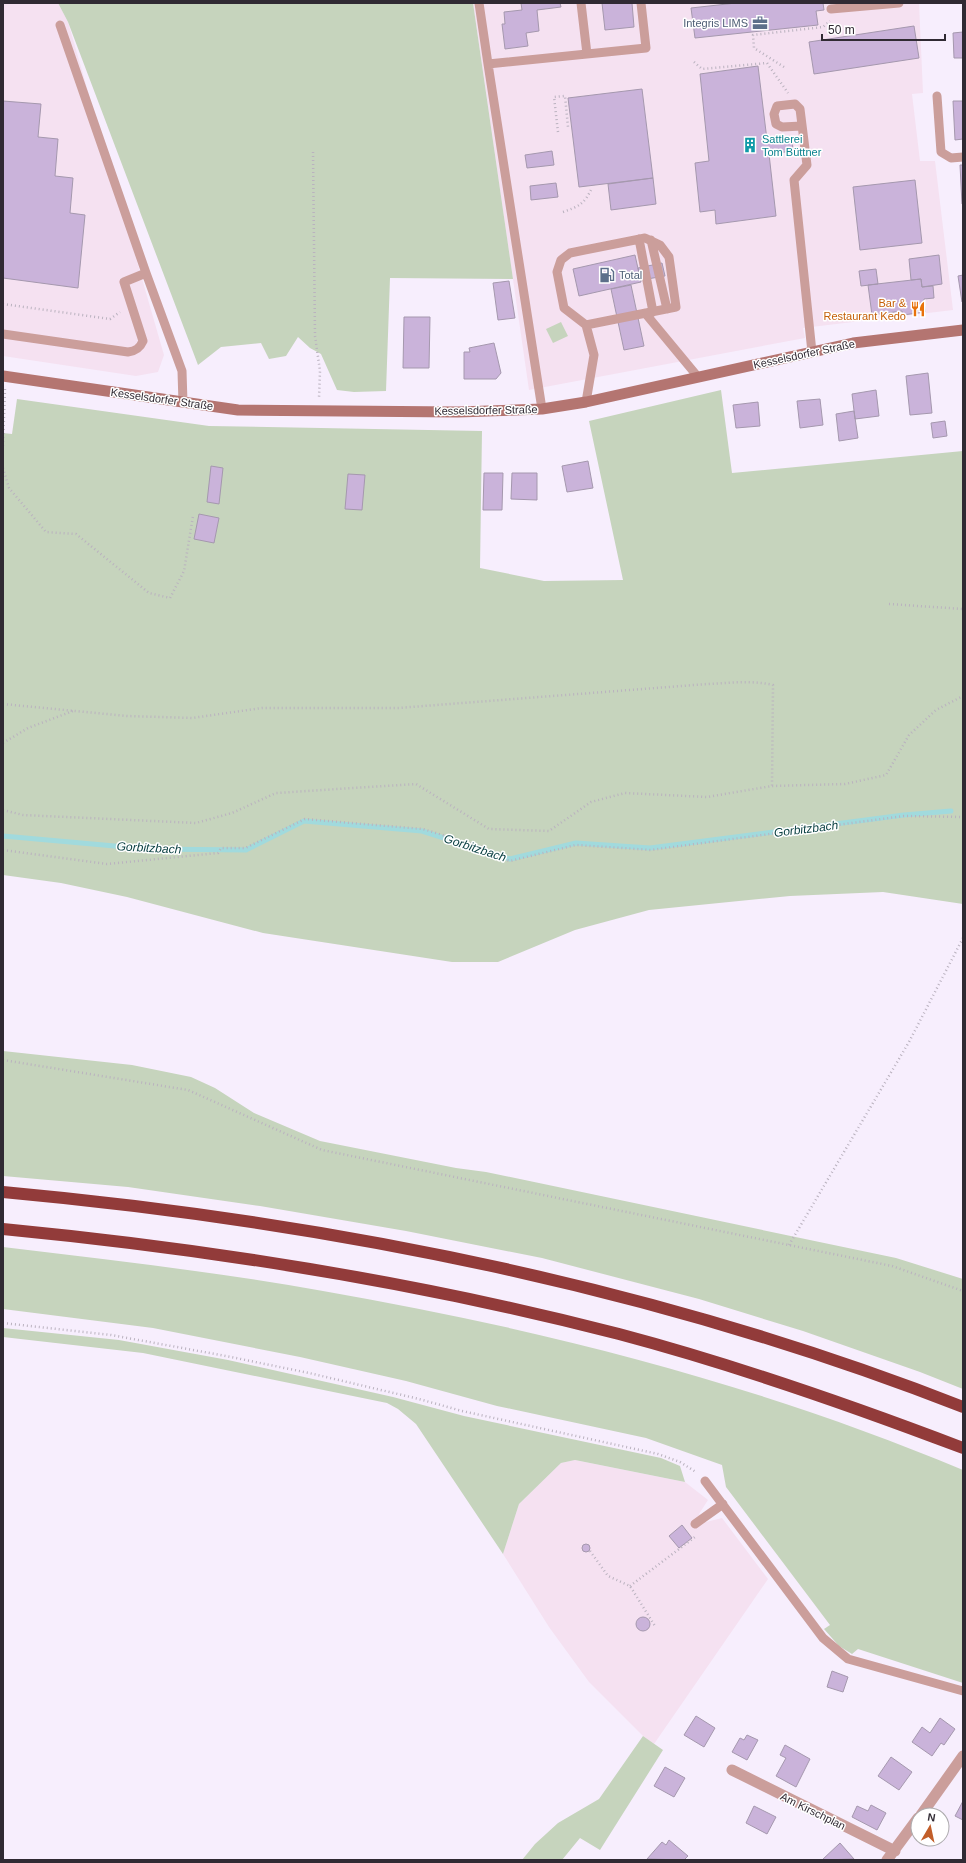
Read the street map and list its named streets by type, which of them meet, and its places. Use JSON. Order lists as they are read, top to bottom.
{
  "streets": {
    "main road": ["Kesselsdorfer Straße"],
    "street": ["Am Kirschplan"]
  },
  "water": ["Gorbitzbach"],
  "places": {
    "office": ["Integris LIMS"],
    "building": ["Sattlerei Tom Büttner"],
    "fuel station": ["Total"],
    "restaurant": ["Bar & Restaurant Kedo"]
  },
  "scale_bar": "50 m",
  "north": "top"
}
